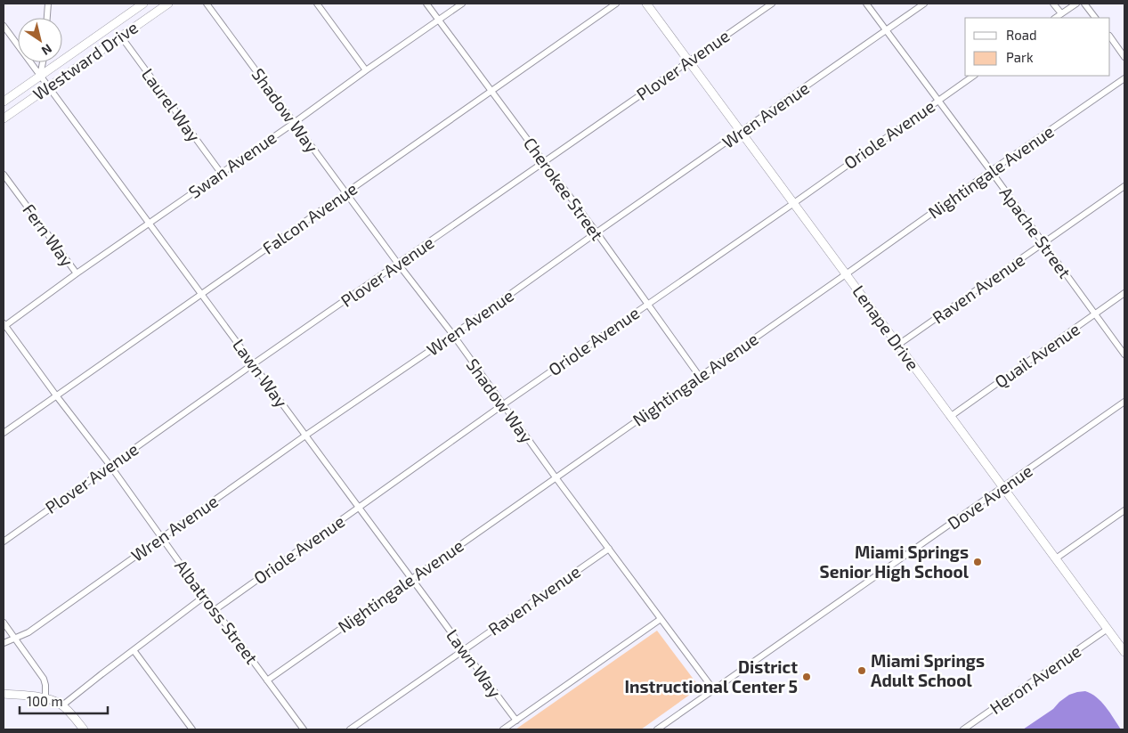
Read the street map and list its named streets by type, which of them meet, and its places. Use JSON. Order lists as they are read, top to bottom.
{
  "streets": {
    "street": [
      "Westward Drive",
      "Plover Avenue",
      "Laurel Way",
      "Shadow Way",
      "Wren Avenue",
      "Oriole Avenue",
      "Swan Avenue",
      "Nightingale Avenue",
      "Cherokee Street",
      "Falcon Avenue",
      "Apache Street",
      "Fern Way",
      "Raven Avenue",
      "Lenape Drive",
      "Quail Avenue",
      "Lawn Way",
      "Dove Avenue",
      "Albatross Street",
      "Heron Avenue"
    ]
  },
  "crossings": [
    ["Westward Drive", "Laurel Way"],
    ["Westward Drive", "Lawn Way"],
    ["Plover Avenue", "Shadow Way"],
    ["Plover Avenue", "Cherokee Street"],
    ["Plover Avenue", "Lenape Drive"],
    ["Plover Avenue", "Lawn Way"],
    ["Plover Avenue", "Albatross Street"],
    ["Laurel Way", "Swan Avenue"],
    ["Shadow Way", "Wren Avenue"],
    ["Shadow Way", "Oriole Avenue"],
    ["Shadow Way", "Swan Avenue"],
    ["Shadow Way", "Nightingale Avenue"],
    ["Shadow Way", "Falcon Avenue"],
    ["Shadow Way", "Raven Avenue"],
    ["Shadow Way", "Dove Avenue"],
    ["Wren Avenue", "Cherokee Street"],
    ["Wren Avenue", "Apache Street"],
    ["Wren Avenue", "Lenape Drive"],
    ["Wren Avenue", "Lawn Way"],
    ["Wren Avenue", "Albatross Street"],
    ["Oriole Avenue", "Cherokee Street"],
    ["Oriole Avenue", "Apache Street"],
    ["Oriole Avenue", "Lenape Drive"],
    ["Oriole Avenue", "Lawn Way"],
    ["Oriole Avenue", "Albatross Street"],
    ["Swan Avenue", "Cherokee Street"],
    ["Swan Avenue", "Fern Way"],
    ["Swan Avenue", "Lawn Way"],
    ["Swan Avenue", "Albatross Street"],
    ["Nightingale Avenue", "Cherokee Street"],
    ["Nightingale Avenue", "Apache Street"],
    ["Nightingale Avenue", "Lenape Drive"],
    ["Nightingale Avenue", "Lawn Way"],
    ["Nightingale Avenue", "Albatross Street"],
    ["Cherokee Street", "Falcon Avenue"],
    ["Falcon Avenue", "Lawn Way"],
    ["Falcon Avenue", "Albatross Street"],
    ["Apache Street", "Raven Avenue"],
    ["Apache Street", "Quail Avenue"],
    ["Raven Avenue", "Lenape Drive"],
    ["Raven Avenue", "Lawn Way"],
    ["Lenape Drive", "Quail Avenue"],
    ["Lenape Drive", "Dove Avenue"],
    ["Lenape Drive", "Heron Avenue"]
  ],
  "places": ["Miami Springs Senior High School", "Miami Springs Adult School", "District Instructional Center 5"],
  "legend": ["Road", "Park"],
  "scale_bar": "100 m",
  "north": "bottom right"
}
